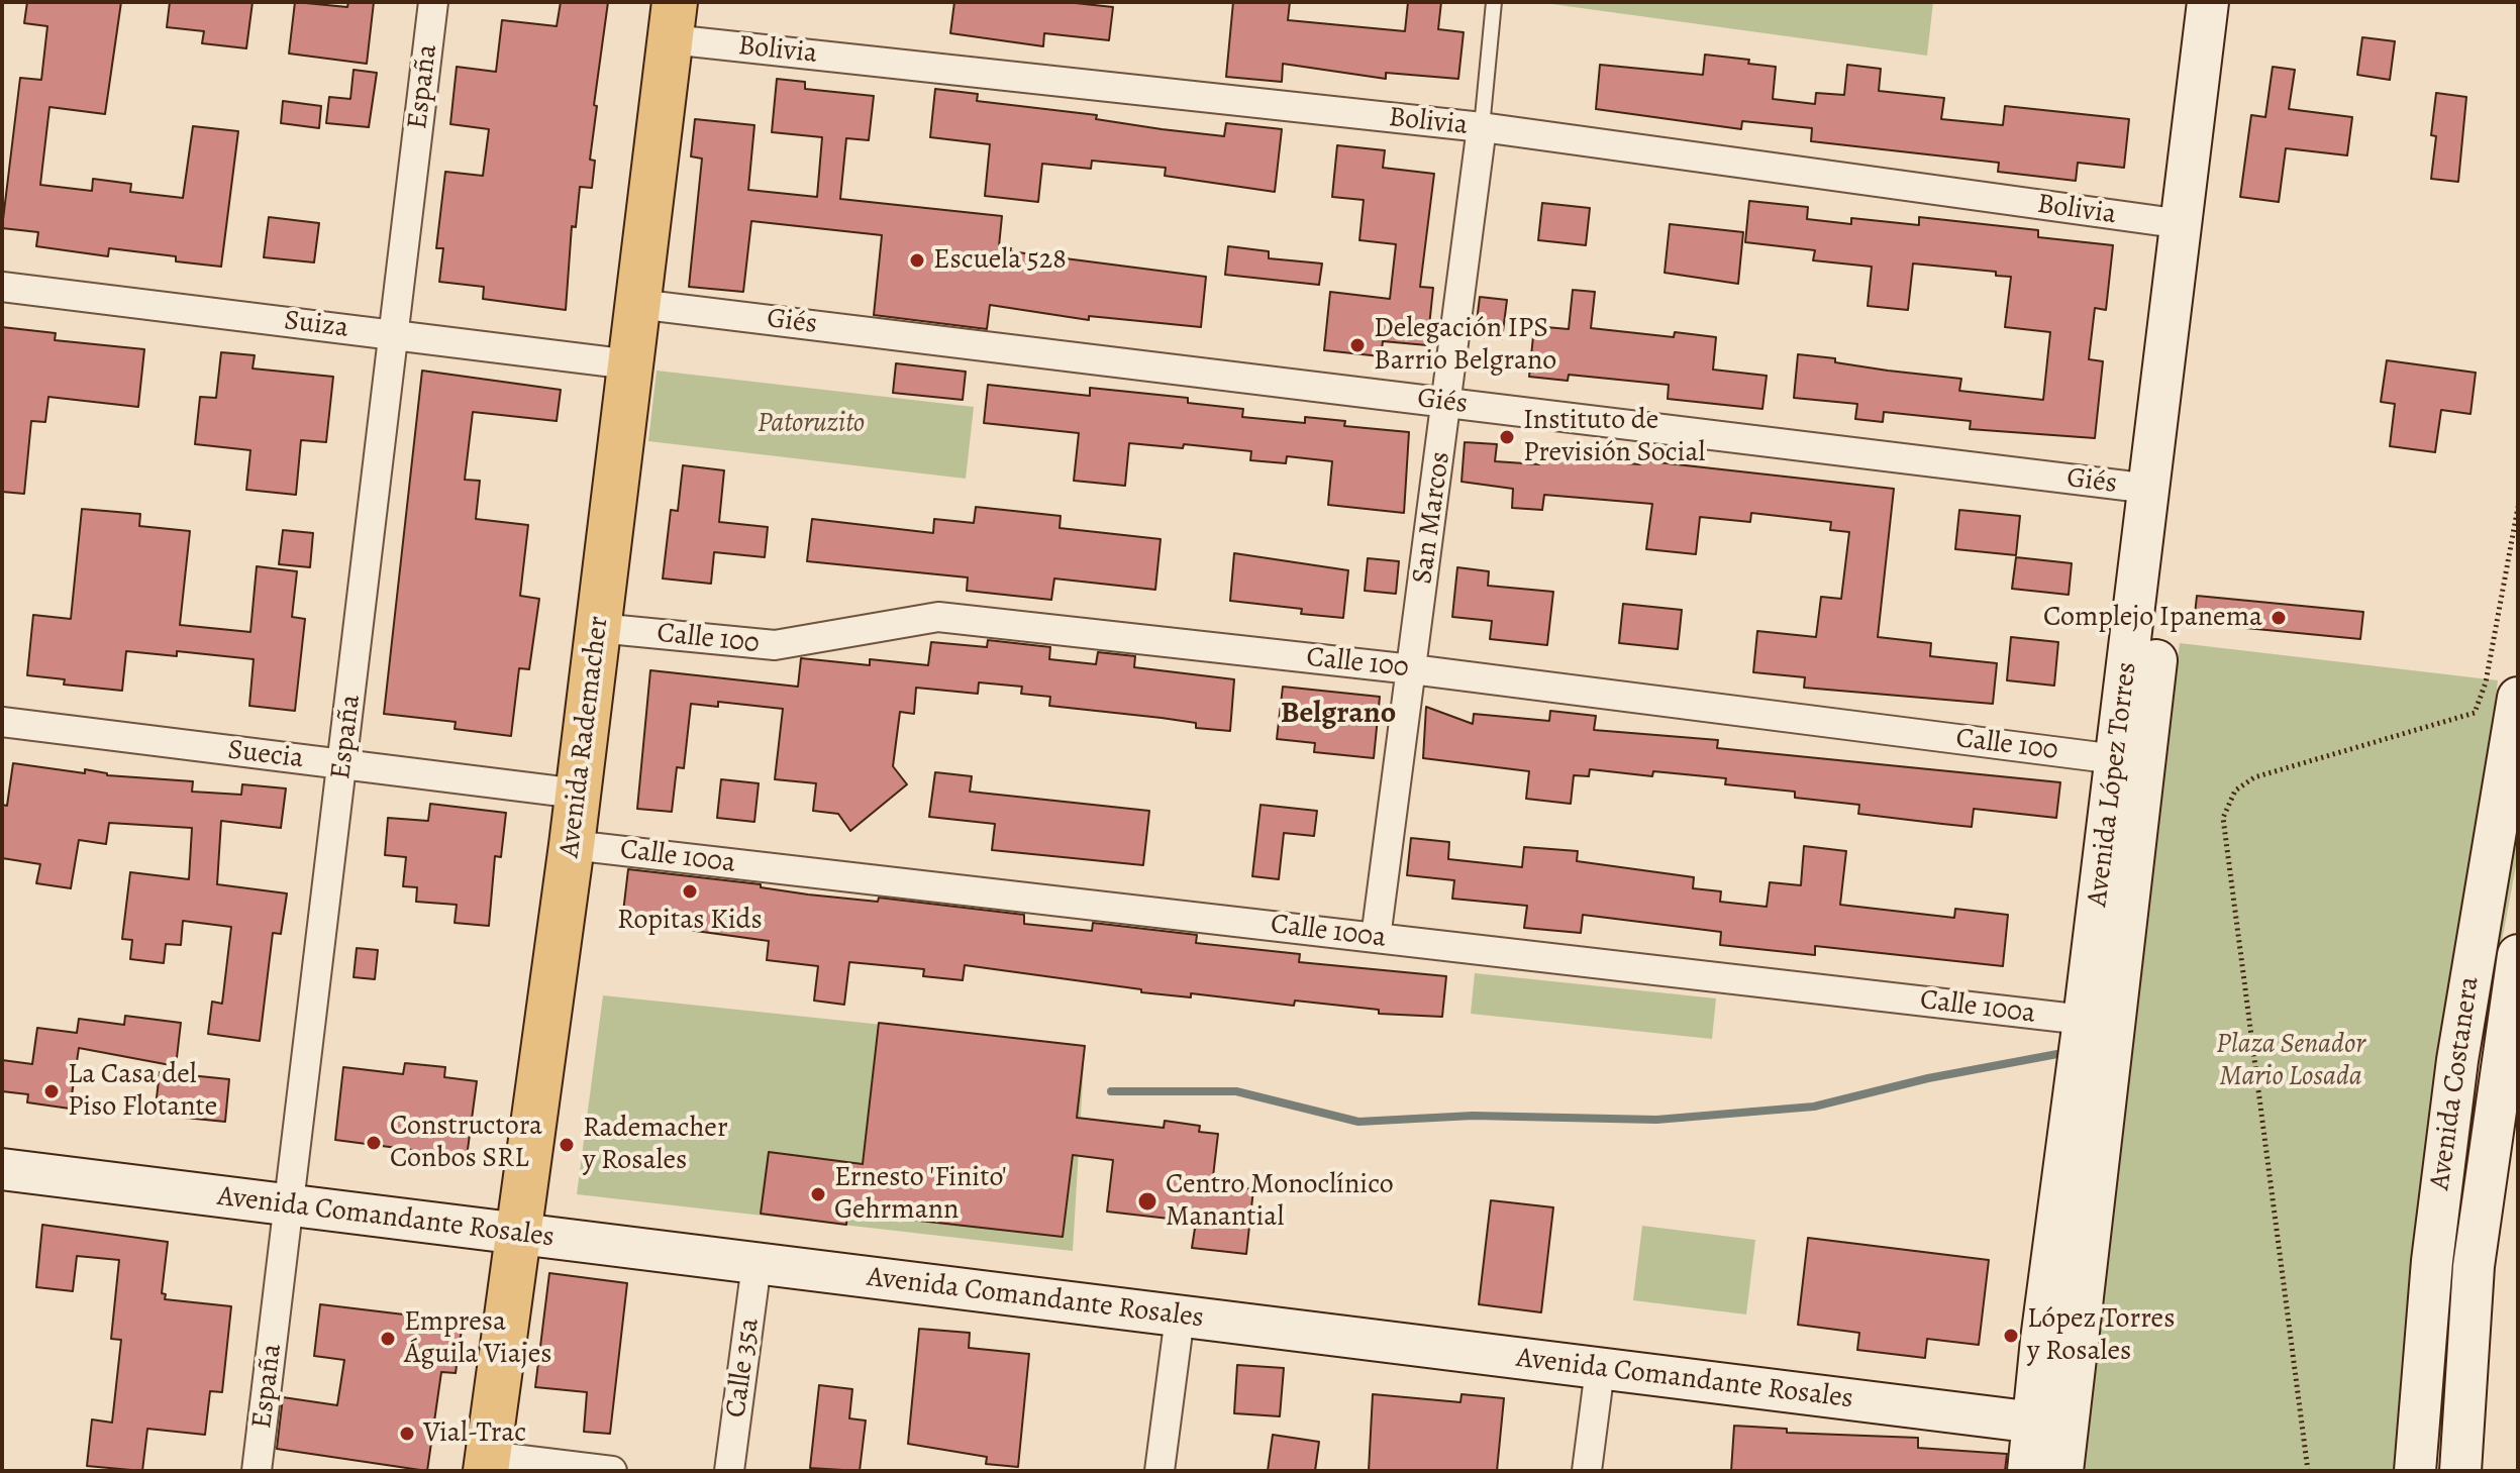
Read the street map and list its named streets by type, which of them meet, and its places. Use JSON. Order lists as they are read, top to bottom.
{
  "streets": {
    "main road": [
      "Avenida Rademacher",
      "Avenida López Torres",
      "Avenida Costanera",
      "Avenida Comandante Rosales"
    ],
    "street": [
      "Bolivia",
      "España",
      "Giés",
      "Suiza",
      "San Marcos",
      "Calle 100",
      "Suecia",
      "Calle 100a",
      "Calle 35a"
    ]
  },
  "crossings": [
    ["Bolivia", "San Marcos"],
    ["Bolivia", "Avenida Rademacher"],
    ["Bolivia", "Avenida López Torres"],
    ["España", "Suiza"],
    ["España", "Suecia"],
    ["España", "Avenida Comandante Rosales"],
    ["Giés", "San Marcos"],
    ["Giés", "Avenida Rademacher"],
    ["Giés", "Avenida López Torres"],
    ["Suiza", "Avenida Rademacher"],
    ["San Marcos", "Calle 100"],
    ["San Marcos", "Calle 100a"],
    ["Calle 100", "Avenida Rademacher"],
    ["Calle 100", "Avenida López Torres"],
    ["Avenida Rademacher", "Suecia"],
    ["Avenida Rademacher", "Calle 100a"],
    ["Avenida Rademacher", "Avenida Comandante Rosales"],
    ["Avenida López Torres", "Calle 100a"],
    ["Avenida López Torres", "Avenida Comandante Rosales"],
    ["Avenida Comandante Rosales", "Calle 35a"]
  ],
  "districts": ["Belgrano"],
  "parks": ["Patoruzito", "Plaza Senador Mario Losada"],
  "places": [
    "Escuela 528",
    "Delegación IPS Barrio Belgrano",
    "Instituto de Previsión Social",
    "Complejo Ipanema",
    "Ropitas Kids",
    "La Casa del Piso Flotante",
    "Constructora Conbos SRL",
    "Rademacher y Rosales",
    "Ernesto 'Finito' Gehrmann",
    "Centro Monoclínico Manantial",
    "López Torres y Rosales",
    "Empresa Águila Viajes",
    "Vial-Trac"
  ]
}
